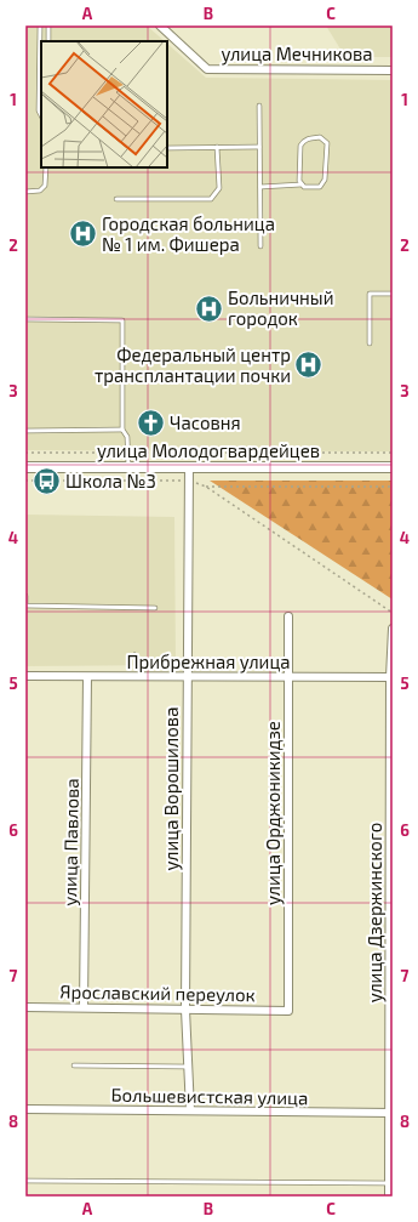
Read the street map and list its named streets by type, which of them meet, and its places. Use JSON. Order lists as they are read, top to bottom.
{
  "streets": {
    "street": [
      "улица Мечникова",
      "улица Молодогвардейцев",
      "Прибрежная улица",
      "улица Ворошилова",
      "улица Орджоникидзе",
      "улица Павлова",
      "улица Дзержинского",
      "Ярославский переулок",
      "Большевистская улица"
    ]
  },
  "crossings": [
    ["улица Молодогвардейцев", "улица Ворошилова"],
    ["Прибрежная улица", "улица Ворошилова"],
    ["Прибрежная улица", "улица Орджоникидзе"],
    ["Прибрежная улица", "улица Павлова"],
    ["Прибрежная улица", "улица Дзержинского"],
    ["улица Ворошилова", "Ярославский переулок"],
    ["улица Ворошилова", "Большевистская улица"],
    ["улица Орджоникидзе", "Ярославский переулок"],
    ["улица Павлова", "Ярославский переулок"],
    ["улица Дзержинского", "Большевистская улица"]
  ],
  "places": {
    "hospital": ["Городская больница № 1 им. Фишера", "Больничный городок", "Федеральный центр трансплантации почки"],
    "church": ["Часовня"],
    "bus stop": ["Школа №3"]
  },
  "grid": {
    "columns": ["A", "B", "C"],
    "rows": [
      "1",
      "2",
      "3",
      "4",
      "5",
      "6",
      "7",
      "8"
    ]
  }
}
